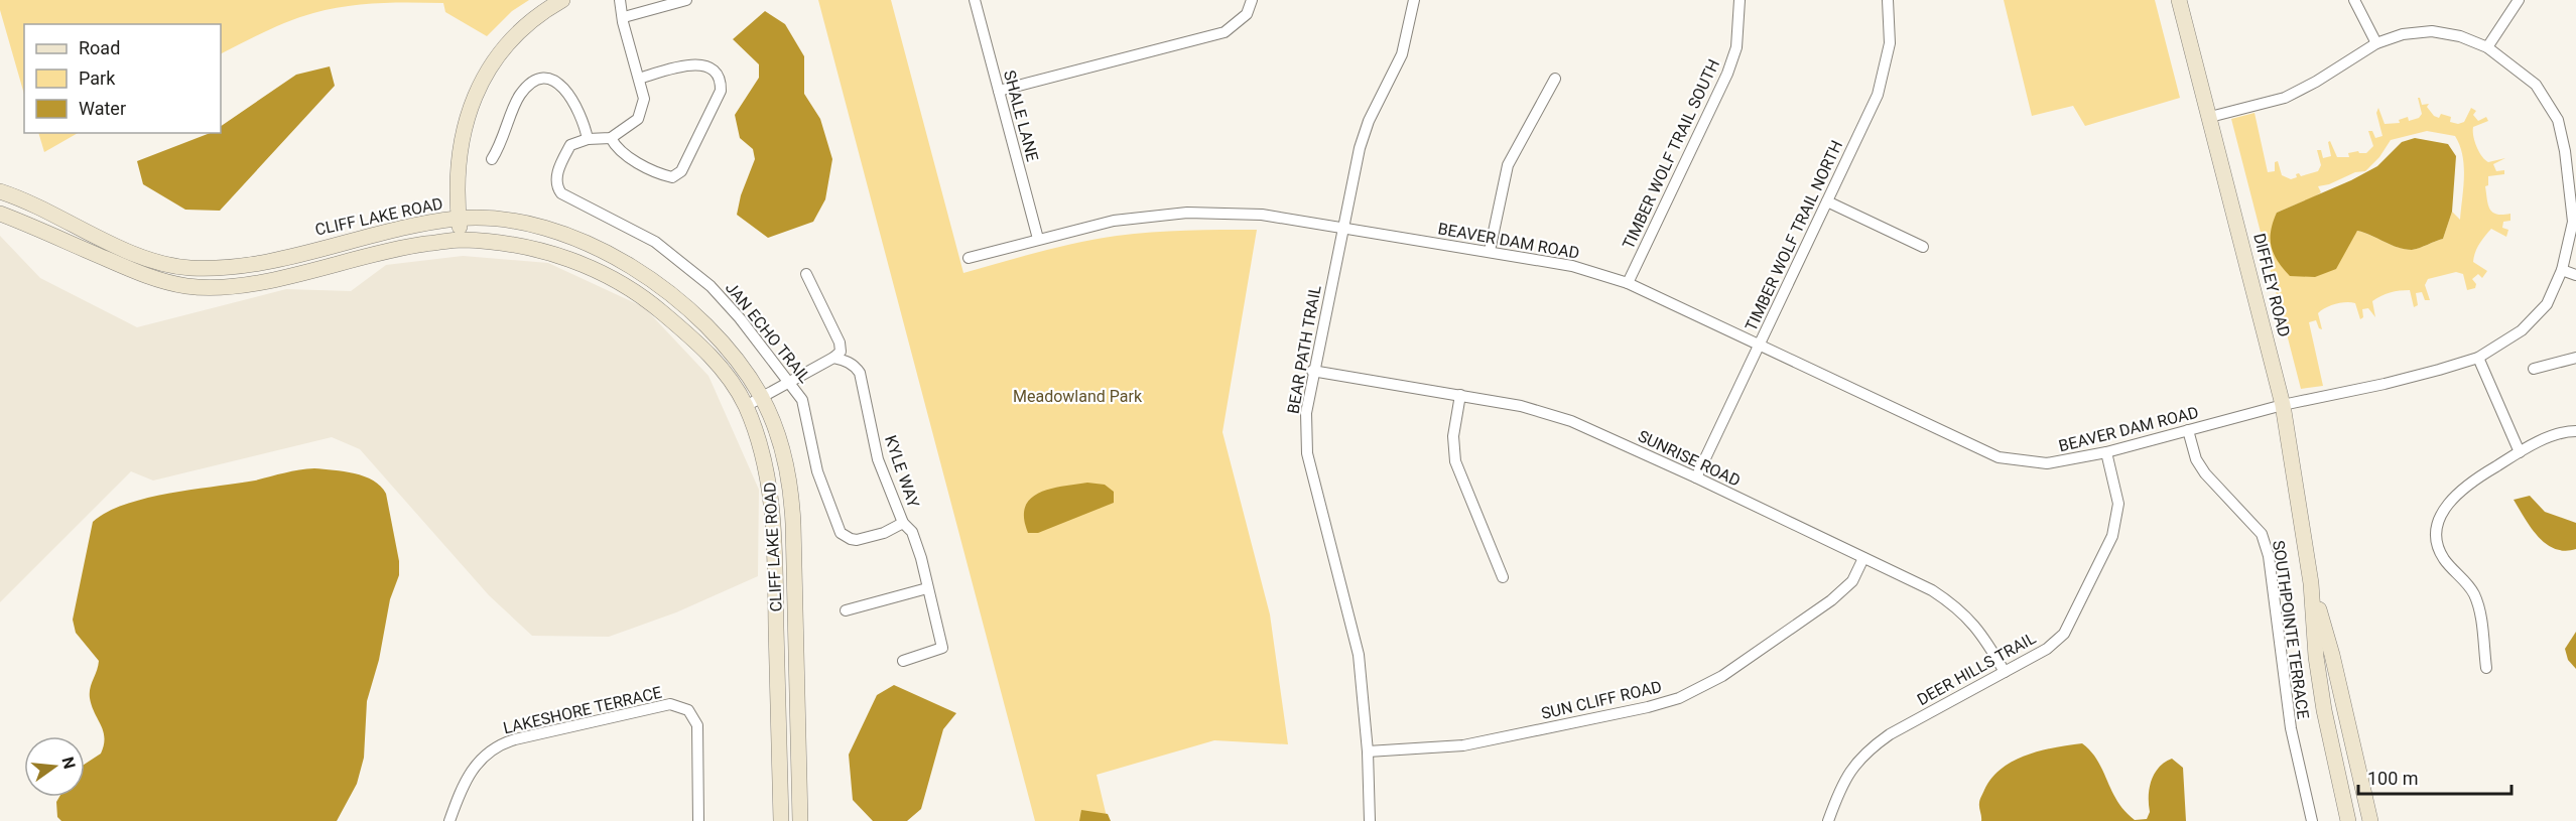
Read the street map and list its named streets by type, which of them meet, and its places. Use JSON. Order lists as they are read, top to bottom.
{
  "streets": {
    "street": [
      "SHALE LANE",
      "TIMBER WOLF TRAIL SOUTH",
      "CLIFF LAKE ROAD",
      "TIMBER WOLF TRAIL NORTH",
      "BEAVER DAM ROAD",
      "DIFFLEY ROAD",
      "JAN ECHO TRAIL",
      "BEAR PATH TRAIL",
      "SUNRISE ROAD",
      "KYLE WAY",
      "SOUTHPOINTE TERRACE",
      "DEER HILLS TRAIL",
      "SUN CLIFF ROAD",
      "LAKESHORE TERRACE"
    ]
  },
  "crossings": [
    ["SHALE LANE", "BEAVER DAM ROAD"],
    ["TIMBER WOLF TRAIL SOUTH", "BEAVER DAM ROAD"],
    ["TIMBER WOLF TRAIL NORTH", "BEAVER DAM ROAD"],
    ["TIMBER WOLF TRAIL NORTH", "SUNRISE ROAD"],
    ["BEAVER DAM ROAD", "DIFFLEY ROAD"],
    ["BEAVER DAM ROAD", "BEAR PATH TRAIL"],
    ["BEAVER DAM ROAD", "SOUTHPOINTE TERRACE"],
    ["BEAVER DAM ROAD", "DEER HILLS TRAIL"],
    ["JAN ECHO TRAIL", "KYLE WAY"],
    ["BEAR PATH TRAIL", "SUNRISE ROAD"],
    ["BEAR PATH TRAIL", "SUN CLIFF ROAD"],
    ["SUNRISE ROAD", "DEER HILLS TRAIL"],
    ["SUNRISE ROAD", "SUN CLIFF ROAD"]
  ],
  "parks": ["Meadowland Park"],
  "legend": ["Road", "Park", "Water"],
  "scale_bar": "100 m",
  "north": "right"
}
